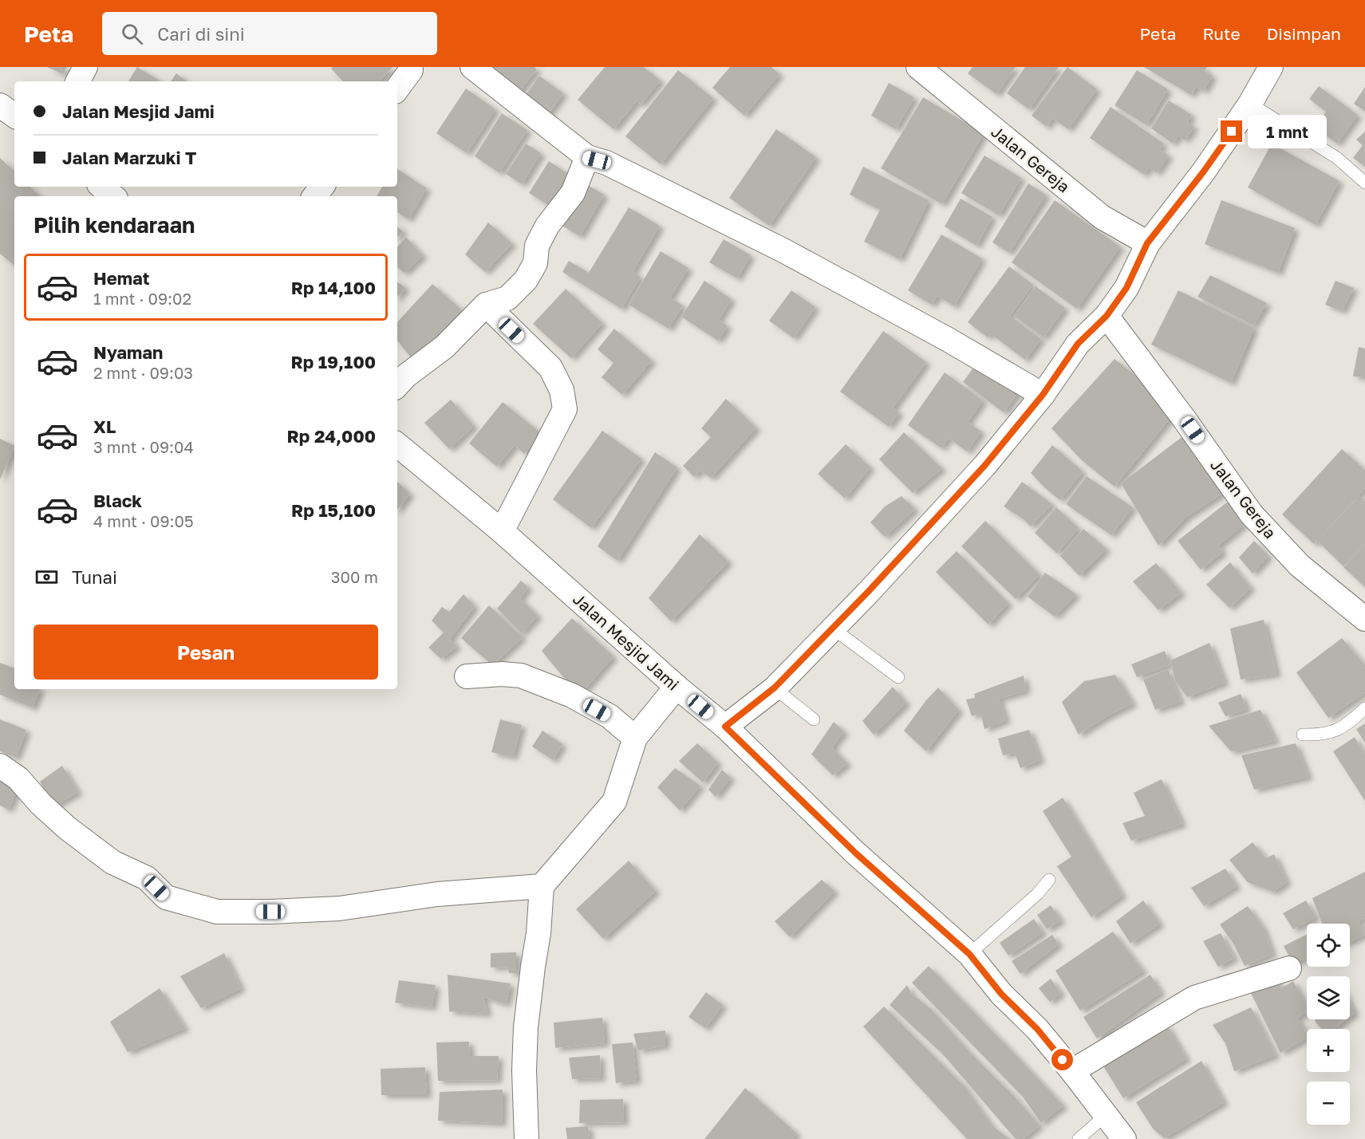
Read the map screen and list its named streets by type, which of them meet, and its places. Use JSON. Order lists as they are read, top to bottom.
{
  "streets": {
    "street": ["Jalan Gereja", "Jalan Mesjid Jami"]
  },
  "page": {
    "header": "Peta",
    "search": "Cari di sini",
    "nav": ["Peta", "Rute", "Disimpan"],
    "banner": ["Jalan Mesjid Jami", "Jalan Marzuki T"],
    "bubble": "1 mnt",
    "heading": "Pilih kendaraan",
    "list": [
      {
        "name": "Hemat",
        "note": "1 mnt · 09:02",
        "value": "Rp 14,100"
      },
      {
        "name": "Nyaman",
        "note": "2 mnt · 09:03",
        "value": "Rp 19,100"
      },
      {
        "name": "XL",
        "note": "3 mnt · 09:04",
        "value": "Rp 24,000"
      },
      {
        "name": "Black",
        "note": "4 mnt · 09:05",
        "value": "Rp 15,100"
      }
    ],
    "pay": ["Tunai", "300 m"],
    "buttons": "Pesan",
    "map_buttons": ["+", "−"]
  }
}
